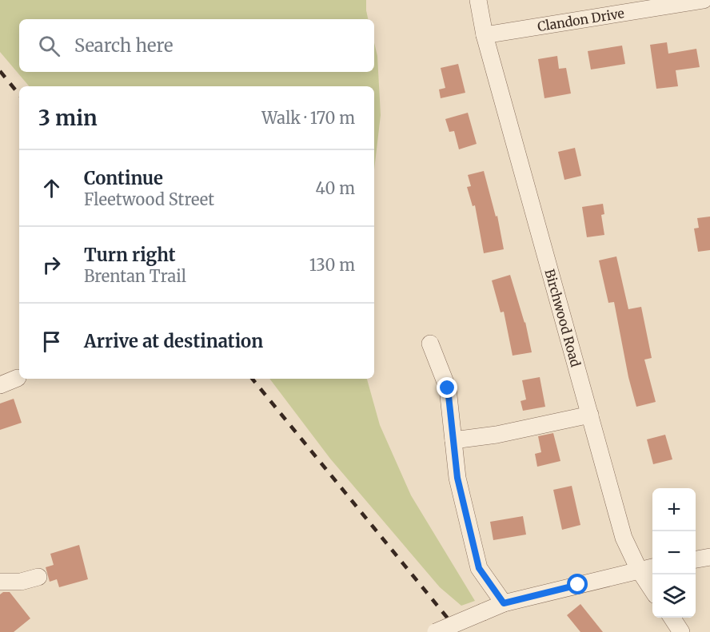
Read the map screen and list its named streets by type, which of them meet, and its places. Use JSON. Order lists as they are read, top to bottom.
{
  "streets": {
    "street": ["Clandon Drive", "Birchwood Road"]
  },
  "crossings": [
    ["Clandon Drive", "Birchwood Road"]
  ],
  "page": {
    "search": "Search here",
    "heading": ["3 min", "Walk · 170 m"],
    "list": [
      ["Continue", "Fleetwood Street", "40 m"],
      ["Turn right", "Brentan Trail", "130 m"],
      "Arrive at destination"
    ],
    "map_buttons": ["+", "−"]
  }
}
